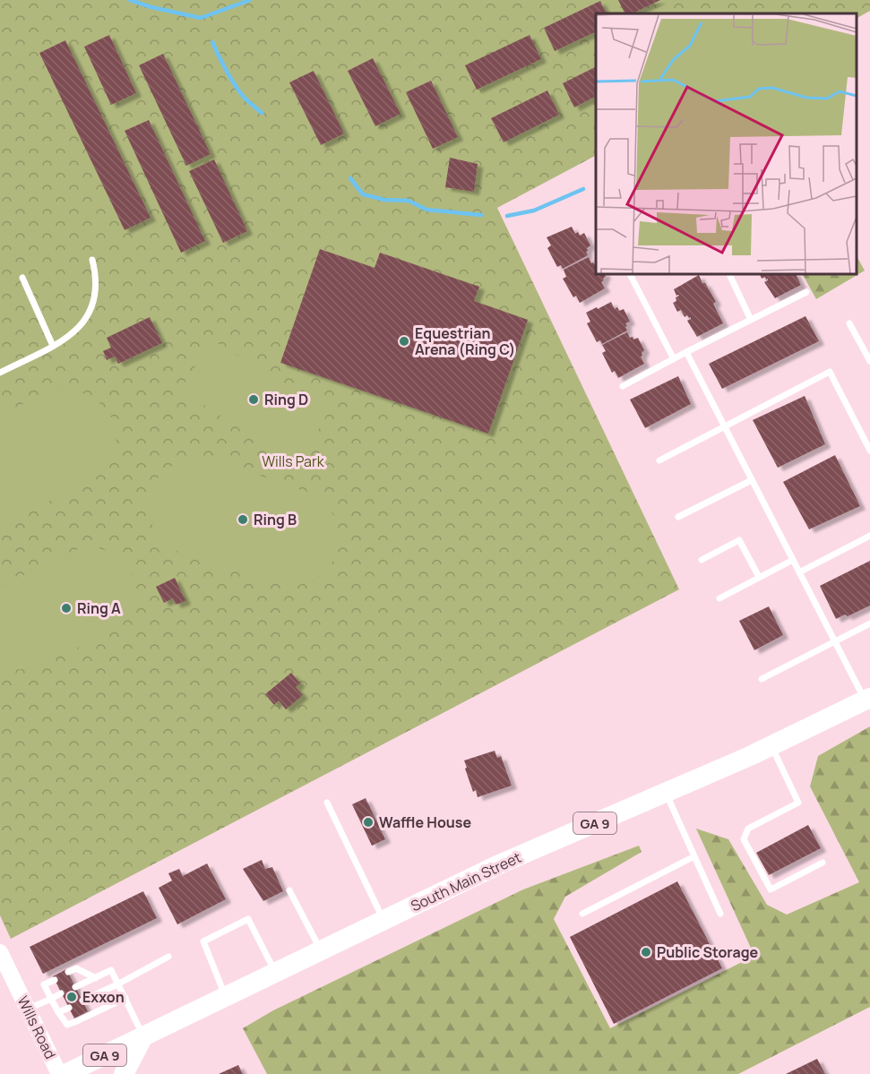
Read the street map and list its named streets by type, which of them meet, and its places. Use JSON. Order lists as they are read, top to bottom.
{
  "streets": {
    "highway": ["GA 9", "South Main Street"],
    "street": ["Wills Road"]
  },
  "parks": ["Wills Park"],
  "places": [
    "Equestrian Arena (Ring C)",
    "Ring D",
    "Ring B",
    "Ring A",
    "Waffle House",
    "Public Storage",
    "Exxon"
  ]
}
